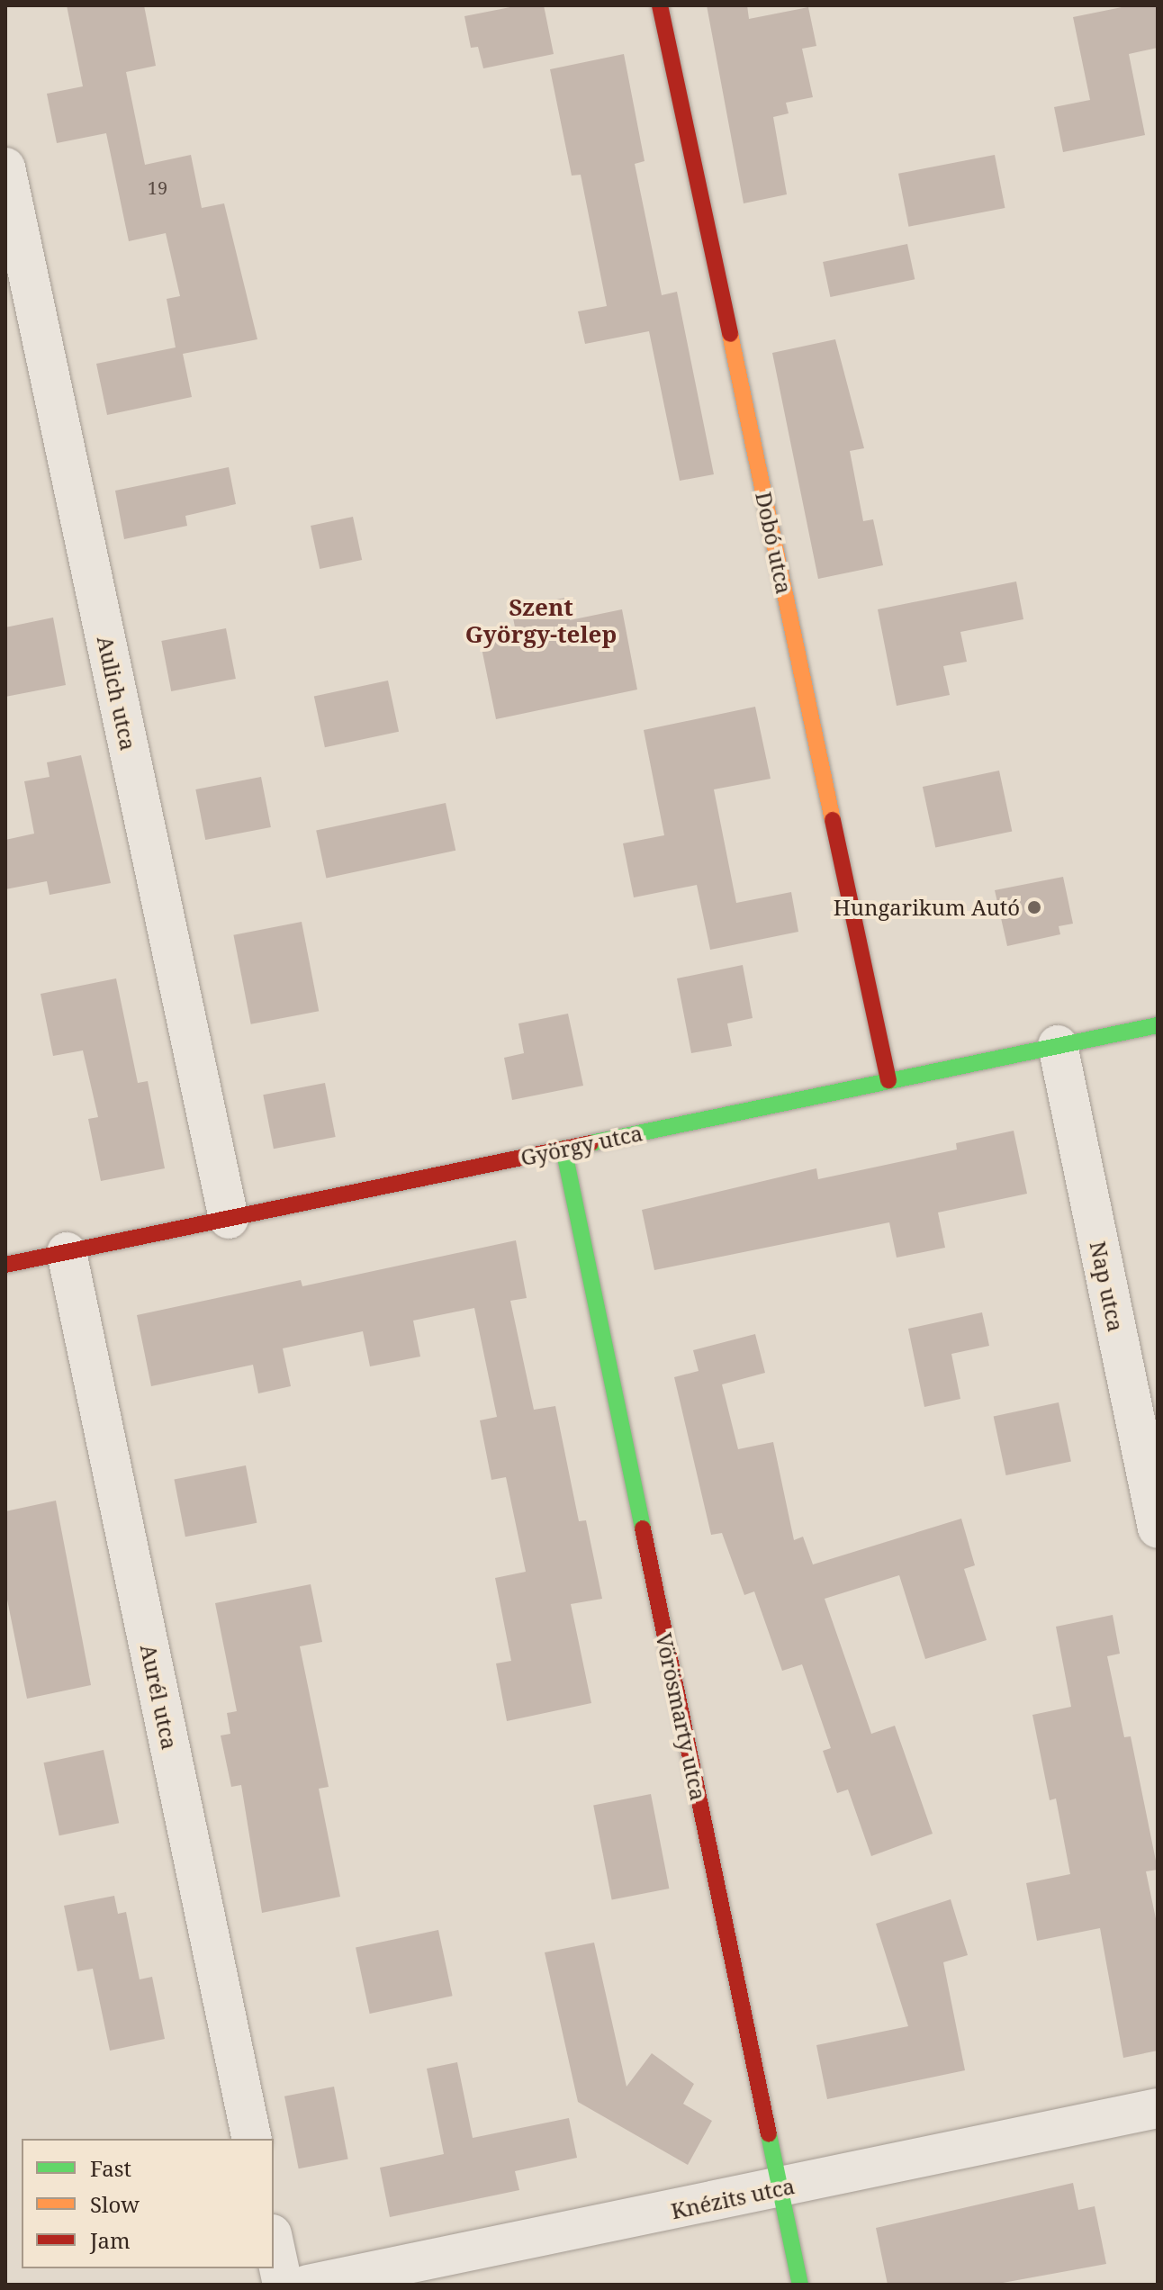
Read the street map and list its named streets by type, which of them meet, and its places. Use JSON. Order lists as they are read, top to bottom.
{
  "streets": {
    "street": [
      "Dobó utca",
      "Aulich utca",
      "György utca",
      "Nap utca",
      "Aurél utca",
      "Vörösmarty utca",
      "Knézits utca"
    ]
  },
  "crossings": [
    ["Dobó utca", "György utca"],
    ["Aulich utca", "György utca"],
    ["György utca", "Nap utca"],
    ["György utca", "Aurél utca"],
    ["György utca", "Vörösmarty utca"],
    ["Vörösmarty utca", "Knézits utca"]
  ],
  "districts": ["Szent György-telep"],
  "places": ["Hungarikum Autó"],
  "house_numbers": ["19"],
  "legend": ["Fast", "Slow", "Jam"]
}
